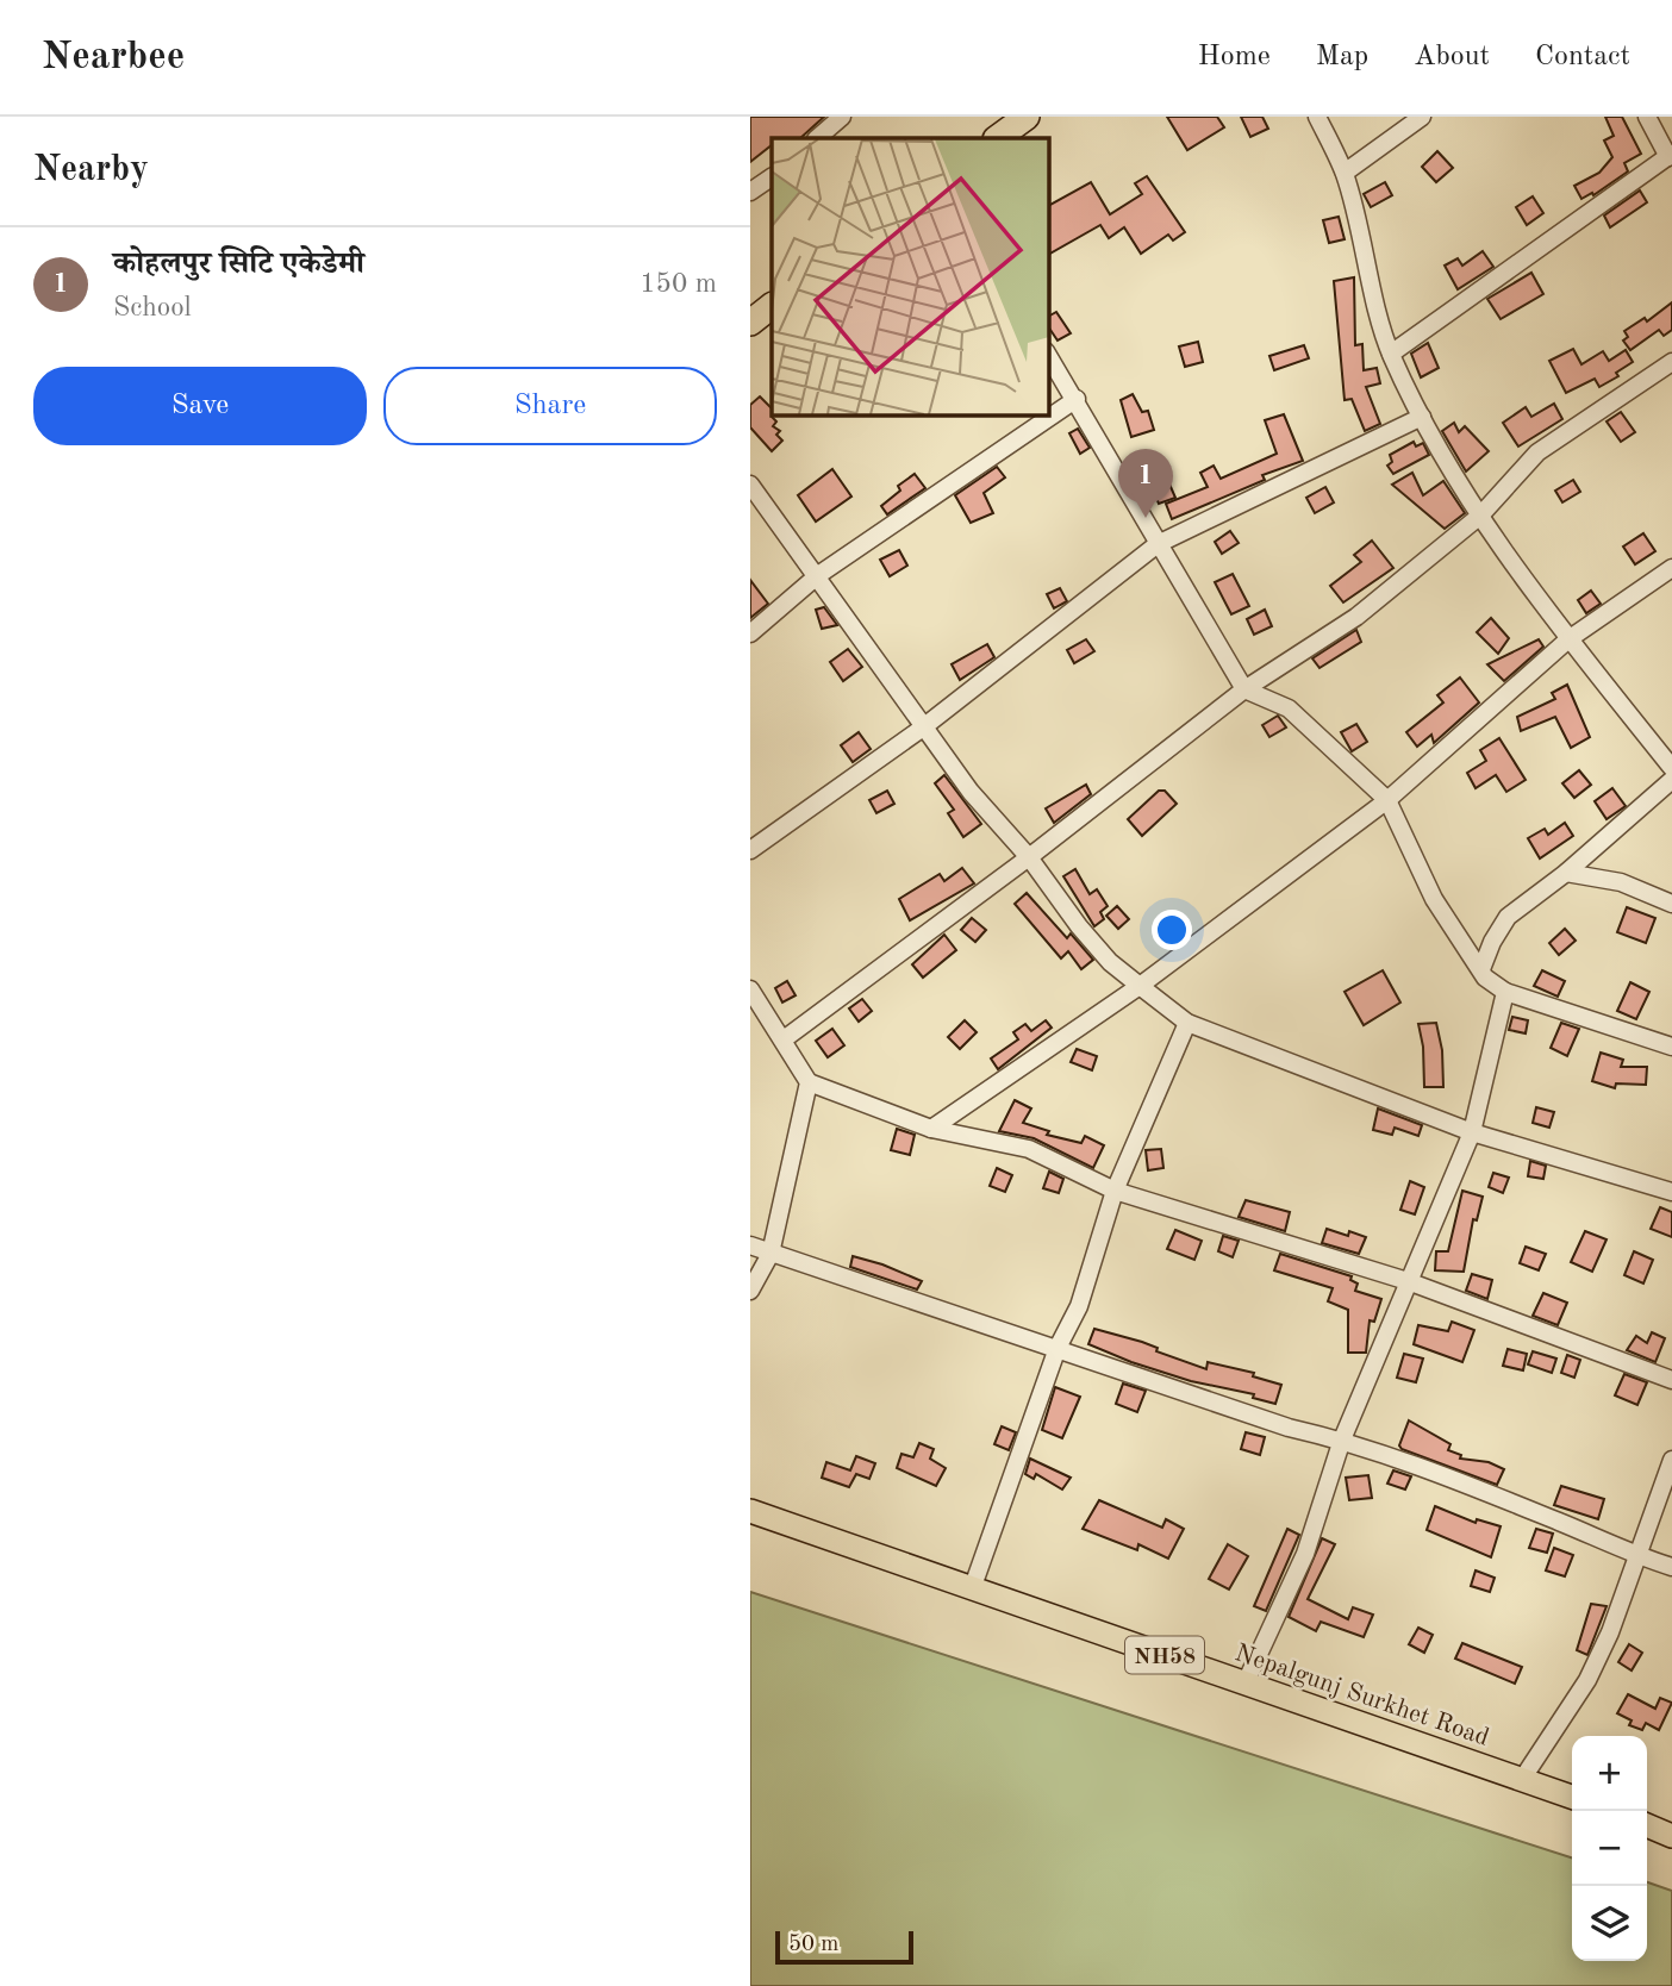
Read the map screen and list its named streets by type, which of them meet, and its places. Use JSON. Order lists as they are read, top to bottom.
{
  "streets": {
    "main road": ["NH58", "Nepalgunj Surkhet Road"]
  },
  "scale_bar": "50 m",
  "page": {
    "header": "Nearbee",
    "nav": [
      "Home",
      "Map",
      "About",
      "Contact"
    ],
    "heading": "Nearby",
    "list": [
      {
        "mark": "1",
        "name": "कोहलपुर सिटि एकेडेमी",
        "note": "School",
        "value": "150 m"
      }
    ],
    "buttons": ["Save", "Share"],
    "pins": "1",
    "map_buttons": ["+", "−"],
    "scale": "50 m"
  }
}
